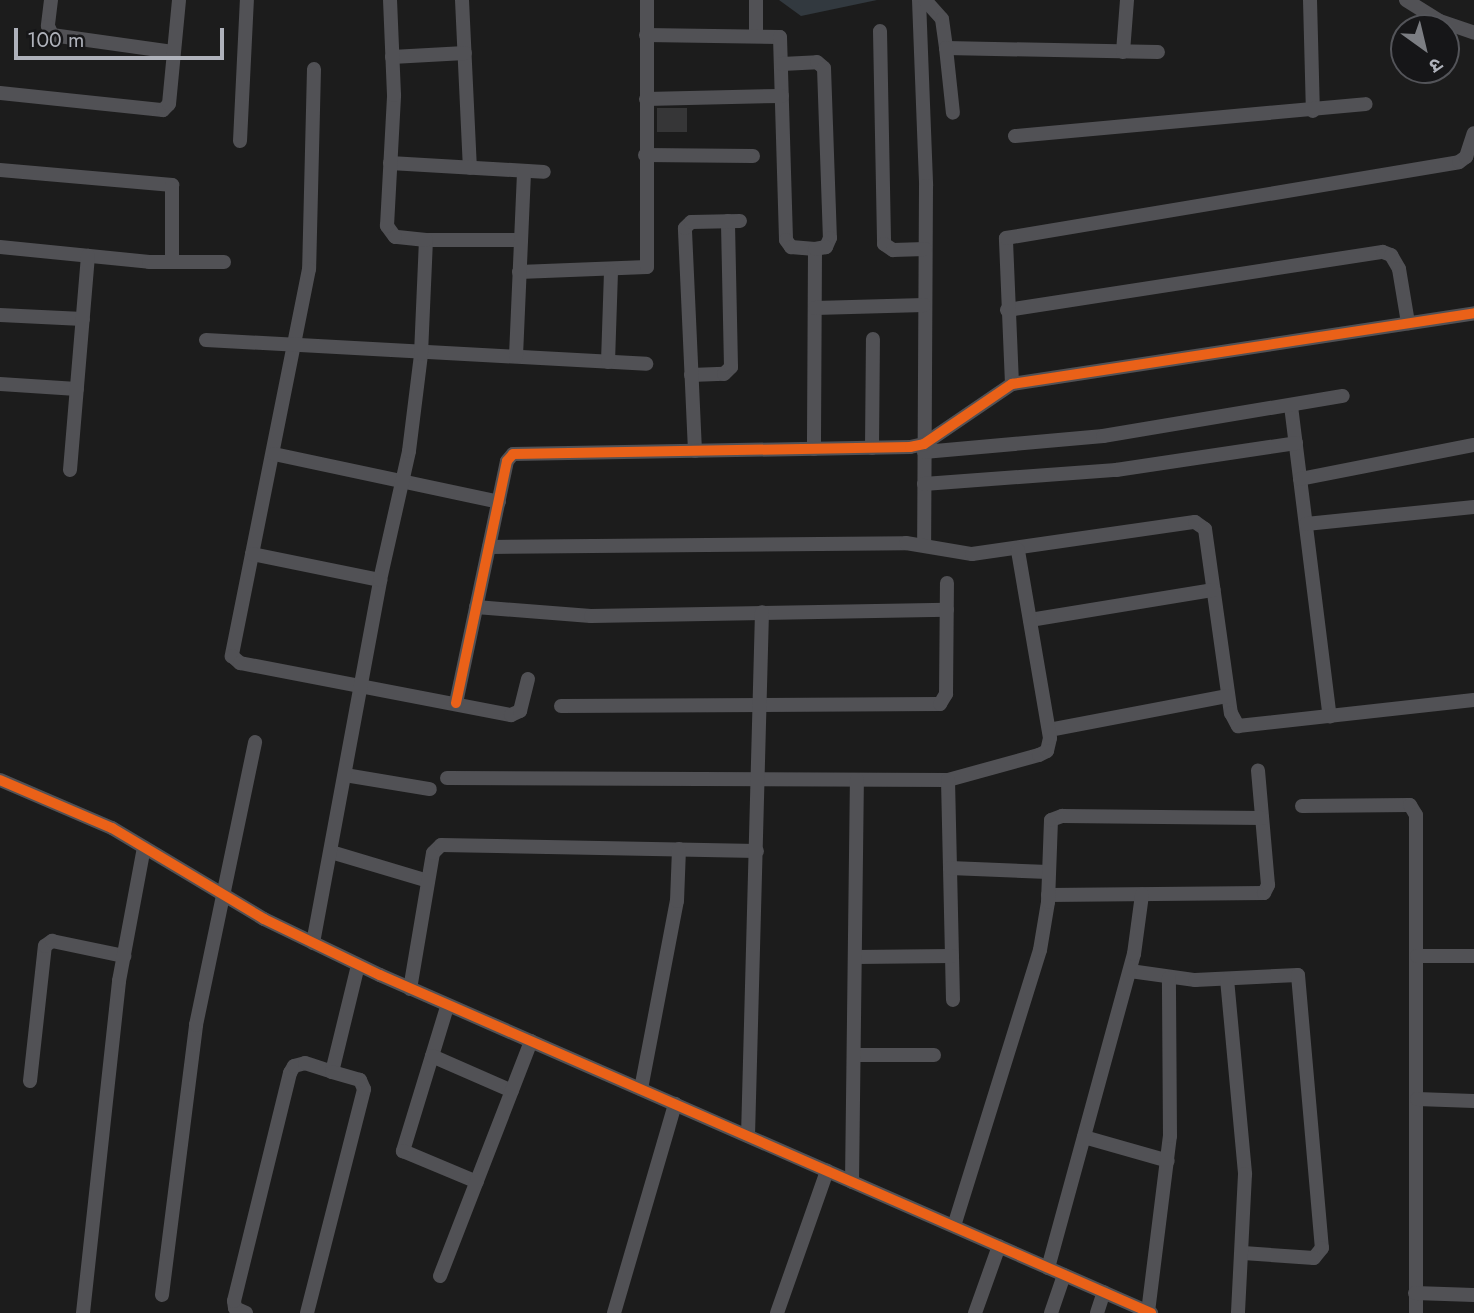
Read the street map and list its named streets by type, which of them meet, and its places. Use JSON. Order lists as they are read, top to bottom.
{
  "scale_bar": "100 m",
  "north": "bottom right"
}
